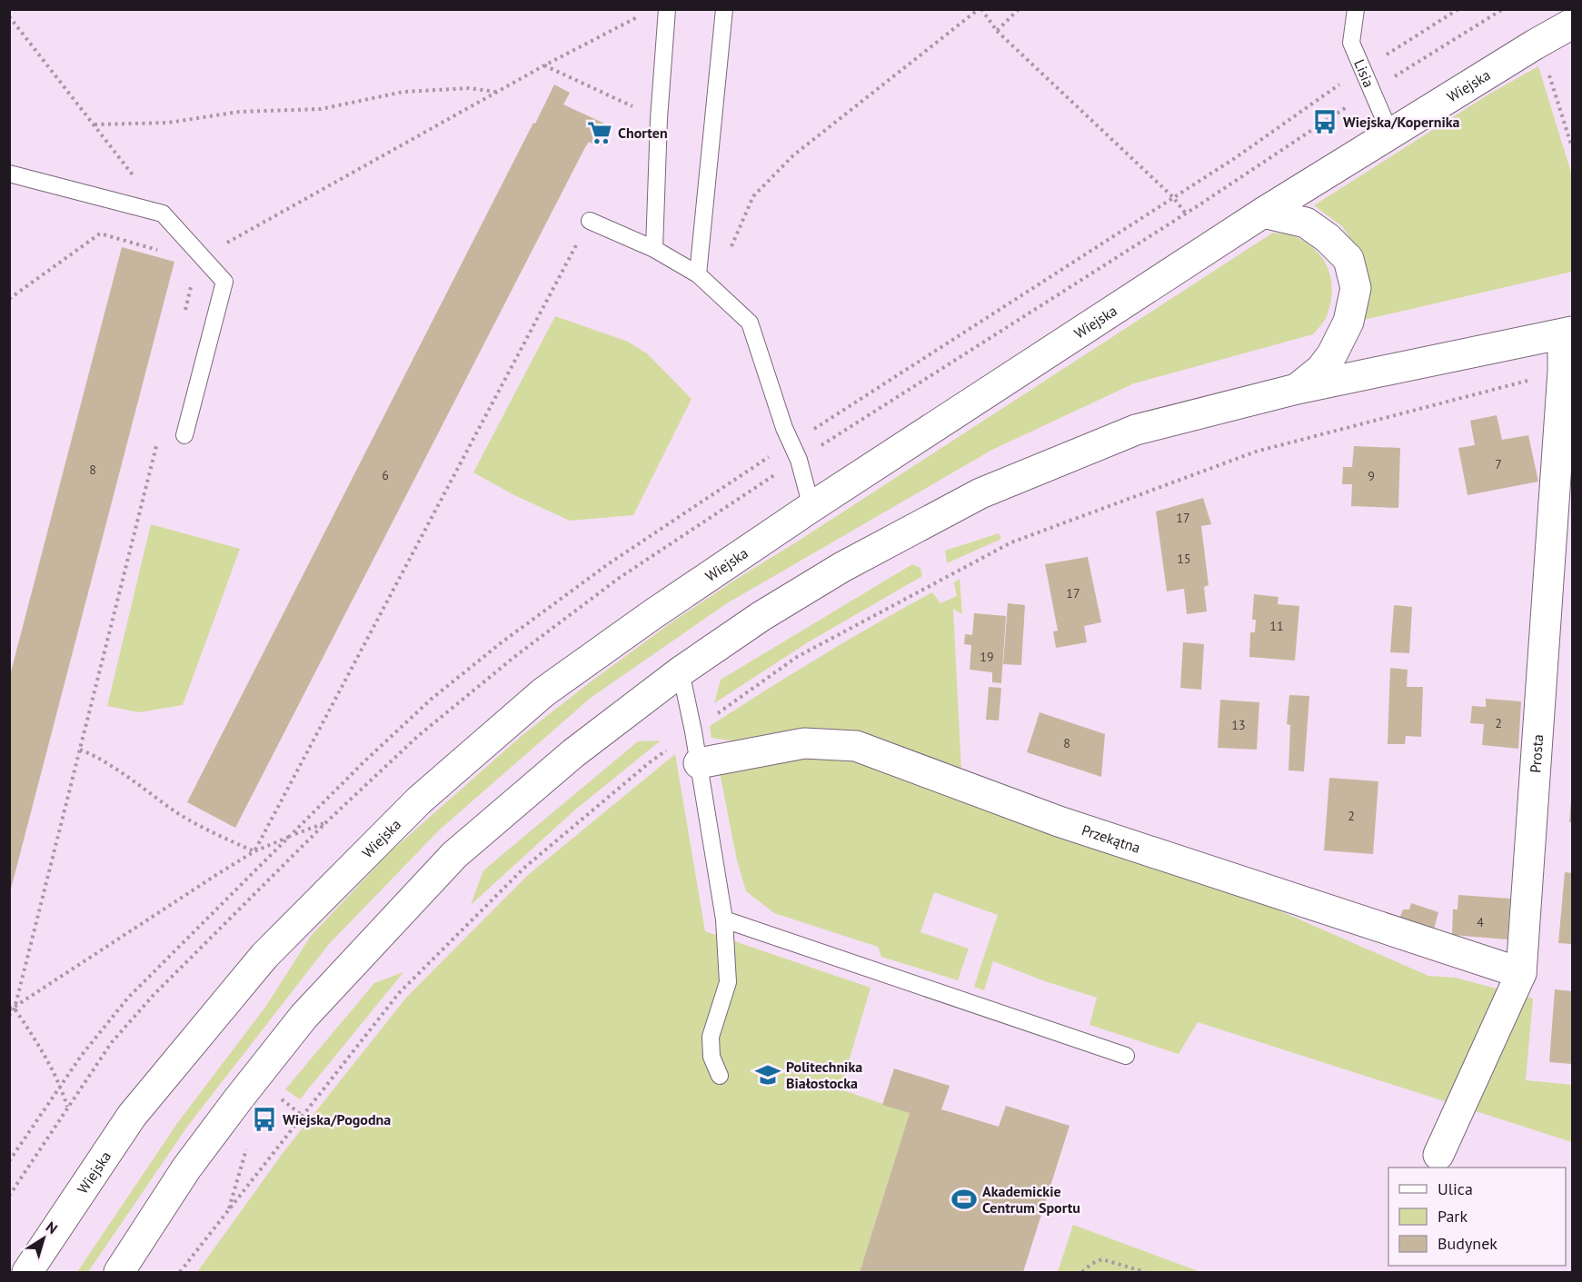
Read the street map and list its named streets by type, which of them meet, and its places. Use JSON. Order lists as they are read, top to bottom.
{
  "streets": {
    "main road": ["Wiejska", "Prosta", "Przekątna"],
    "lane": ["Lisia"]
  },
  "crossings": [
    ["Lisia", "Wiejska"],
    ["Prosta", "Przekątna"]
  ],
  "places": {
    "bus stop": ["Wiejska/Kopernika", "Wiejska/Pogodna"],
    "supermarket": ["Chorten"],
    "school or university": ["Politechnika Białostocka"],
    "sports": ["Akademickie Centrum Sportu"]
  },
  "house_numbers": [
    "7",
    "8",
    "6",
    "9",
    "17",
    "15",
    "17",
    "11",
    "19",
    "2",
    "13",
    "8",
    "2",
    "4"
  ],
  "legend": ["Ulica", "Park", "Budynek"],
  "north": "top right"
}
